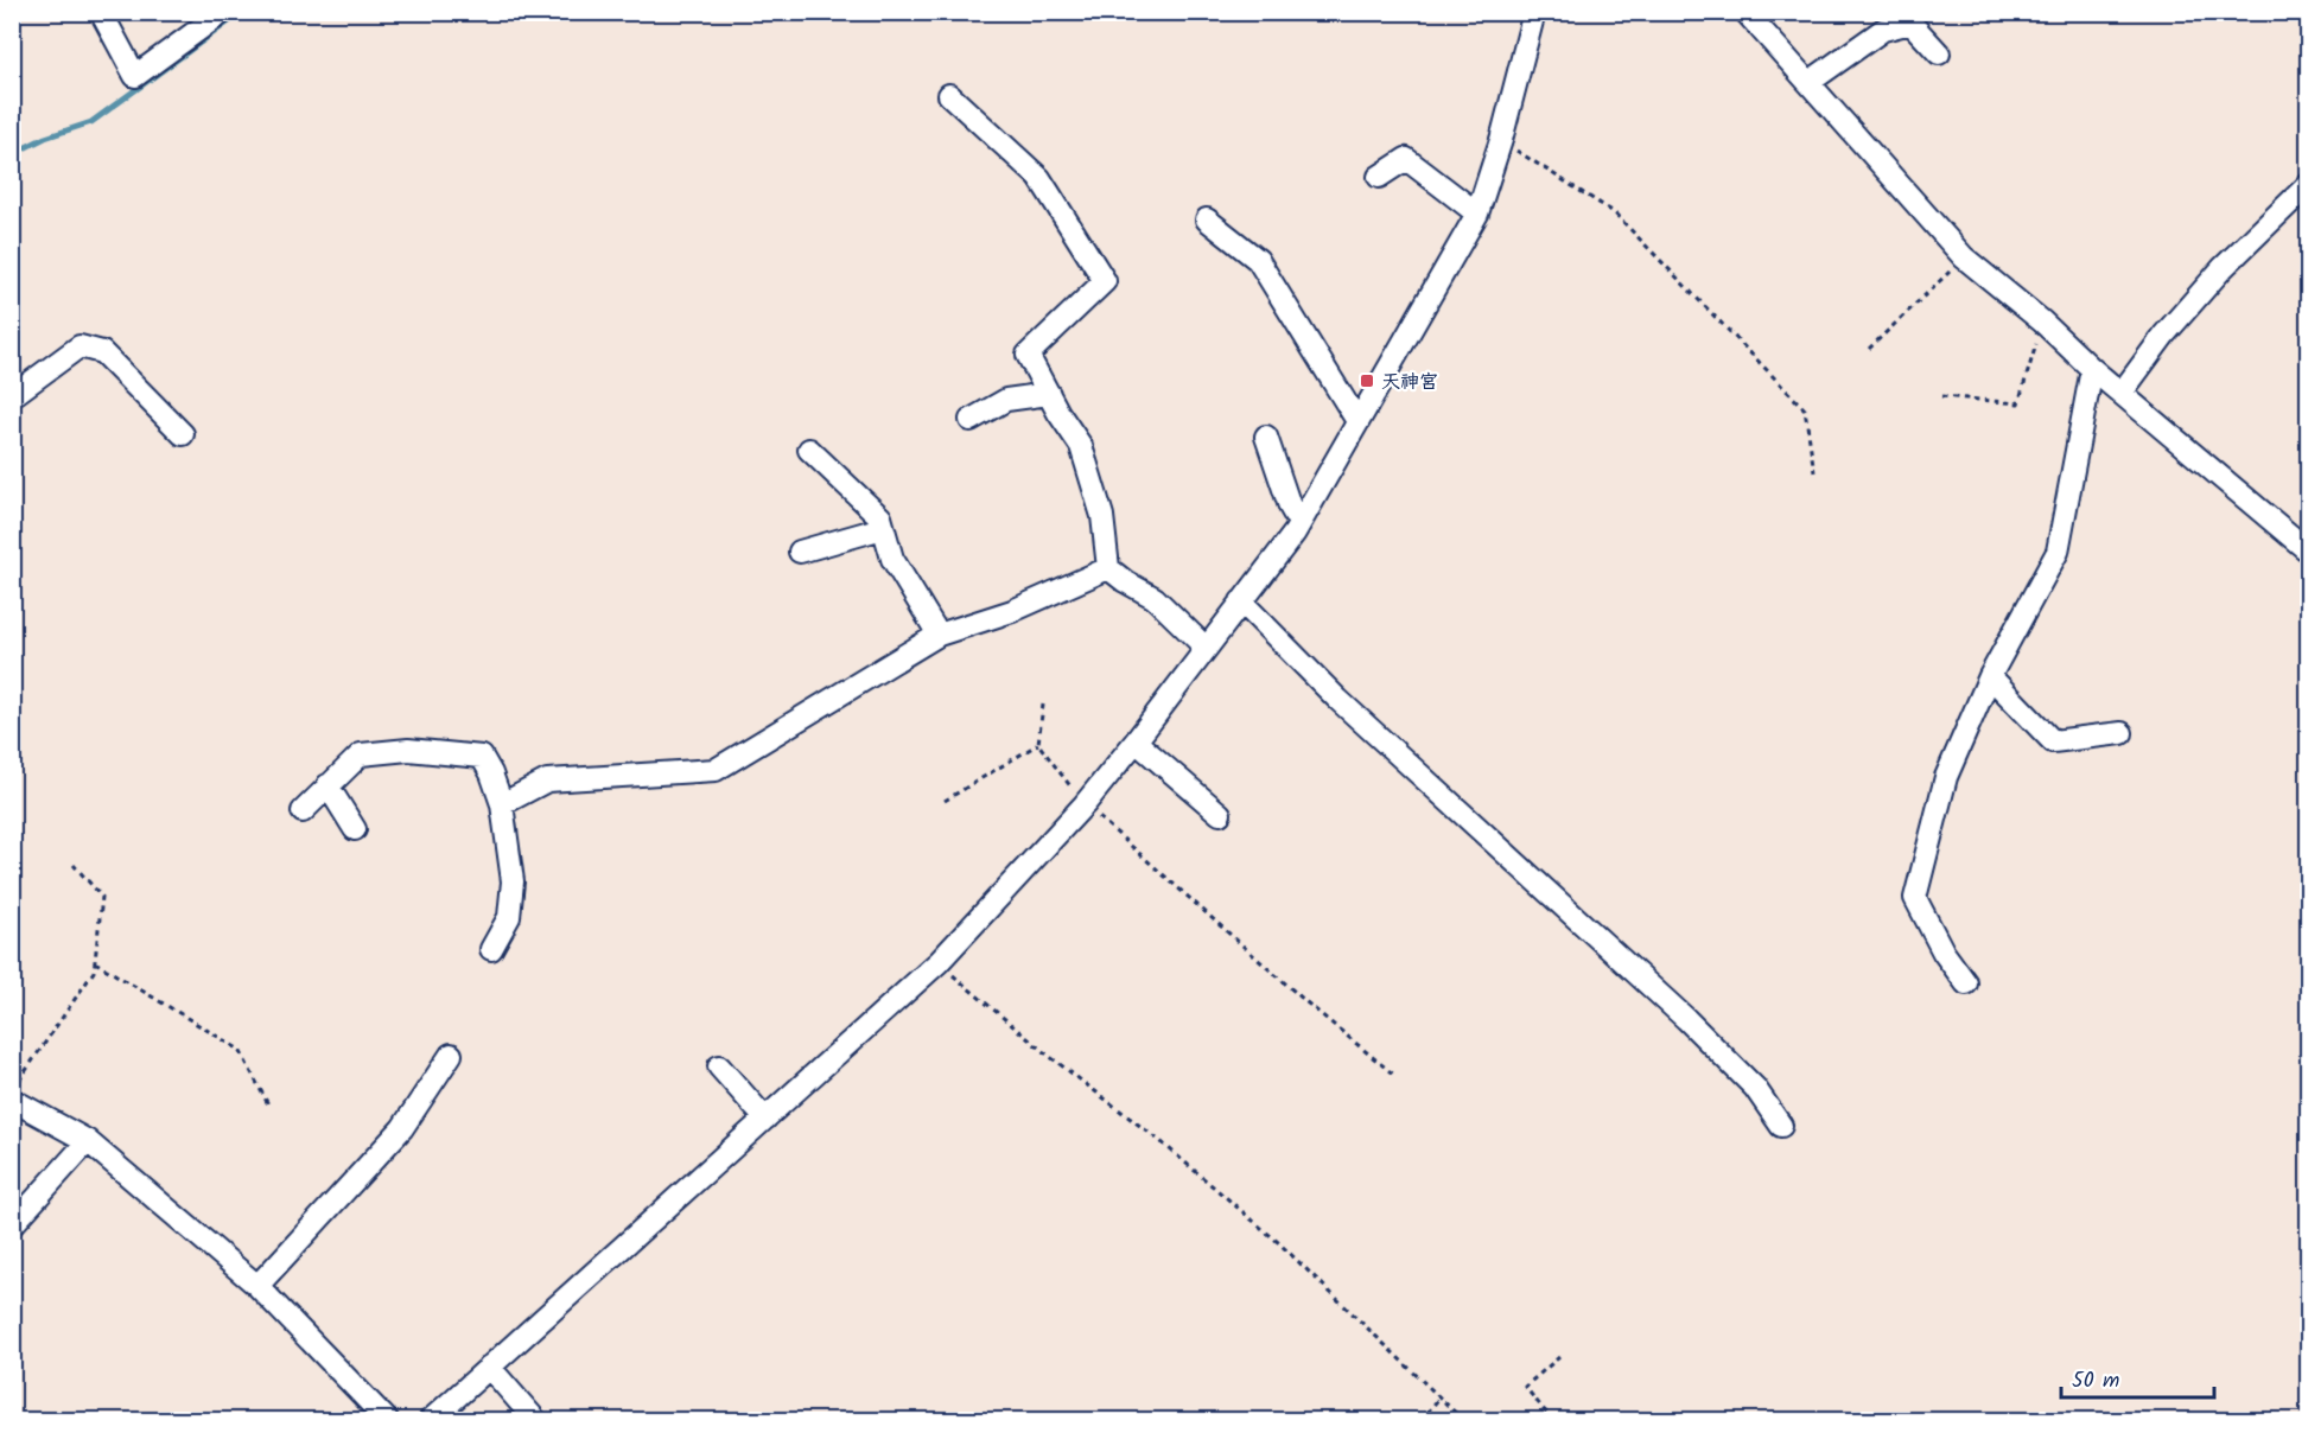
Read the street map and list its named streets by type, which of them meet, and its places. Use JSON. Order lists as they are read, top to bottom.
{
  "places": {
    "transit": ["天神宮"]
  },
  "scale_bar": "50 m"
}
